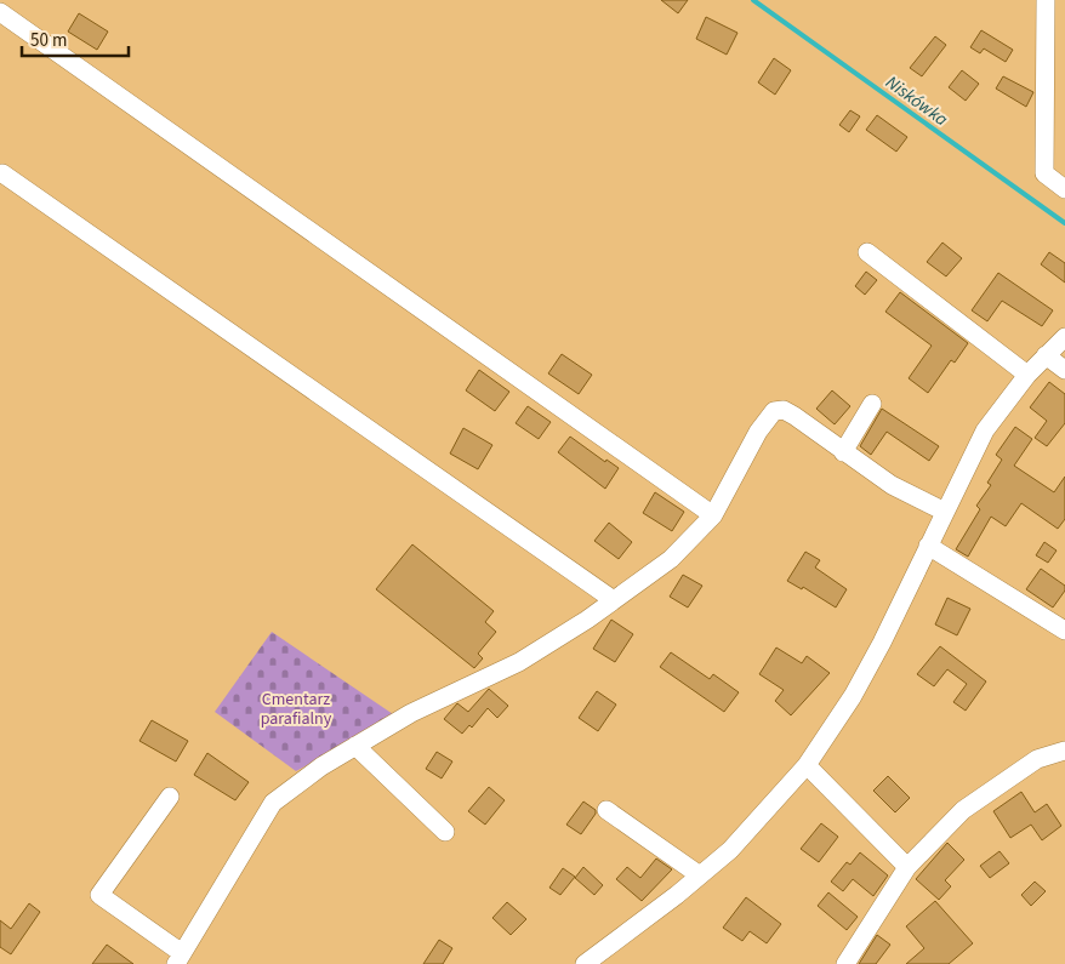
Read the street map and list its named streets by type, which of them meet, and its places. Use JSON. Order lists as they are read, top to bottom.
{
  "water": ["Niskówka"],
  "parks": ["Cmentarz parafialny"],
  "scale_bar": "50 m"
}
